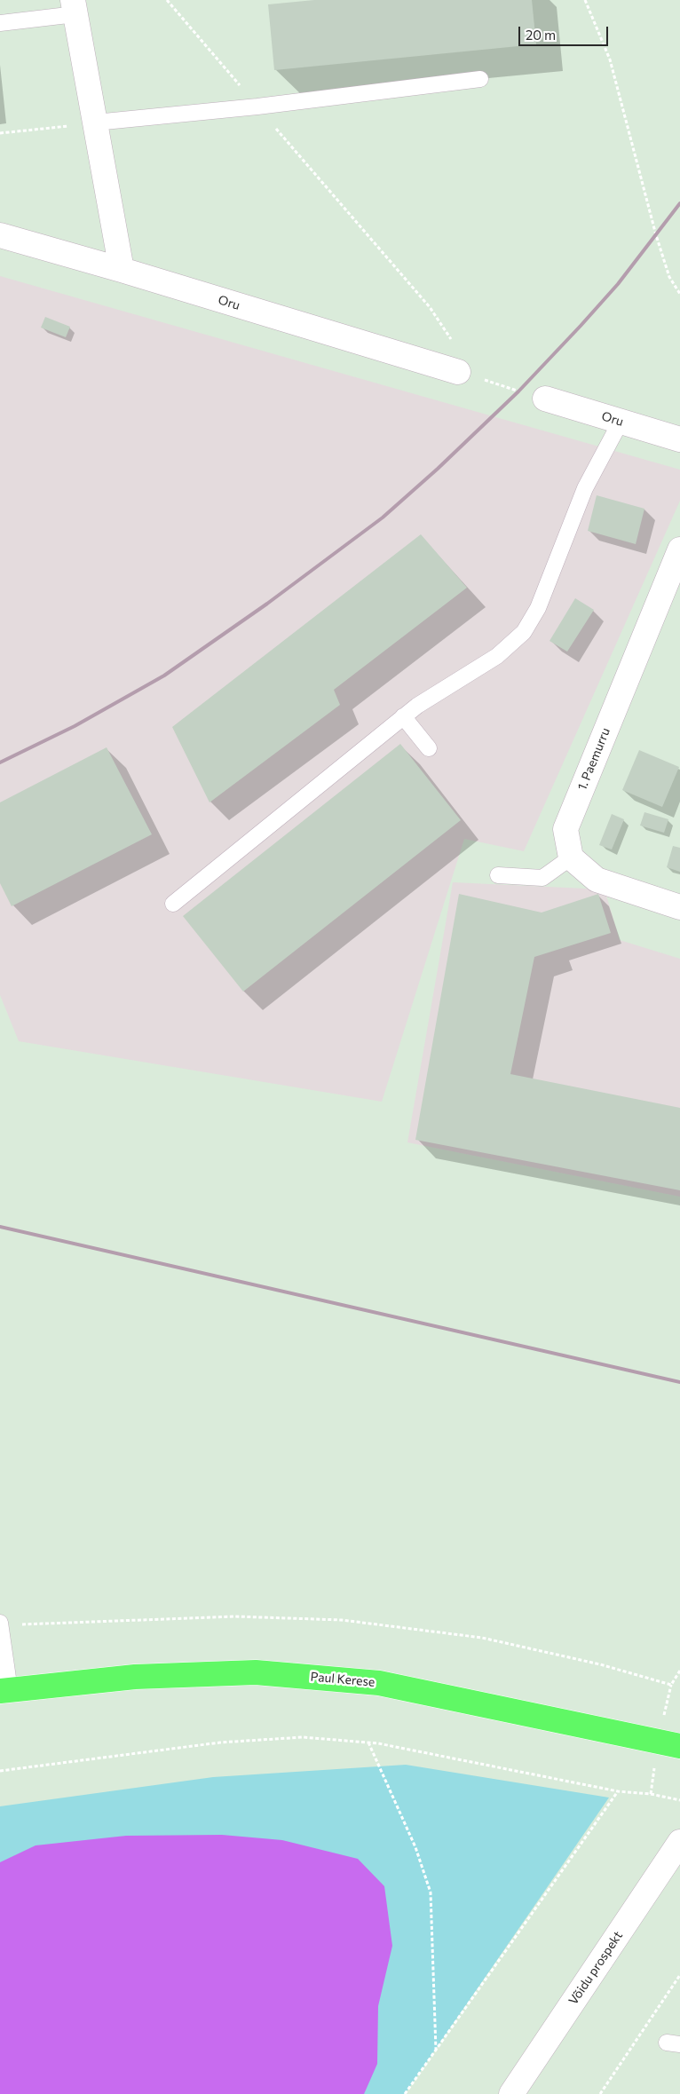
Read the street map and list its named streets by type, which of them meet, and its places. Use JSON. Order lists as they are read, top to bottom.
{
  "streets": {
    "highway": ["Paul Kerese"],
    "street": ["Oru", "1. Paemurru", "Võidu prospekt"]
  },
  "scale_bar": "20 m"
}
